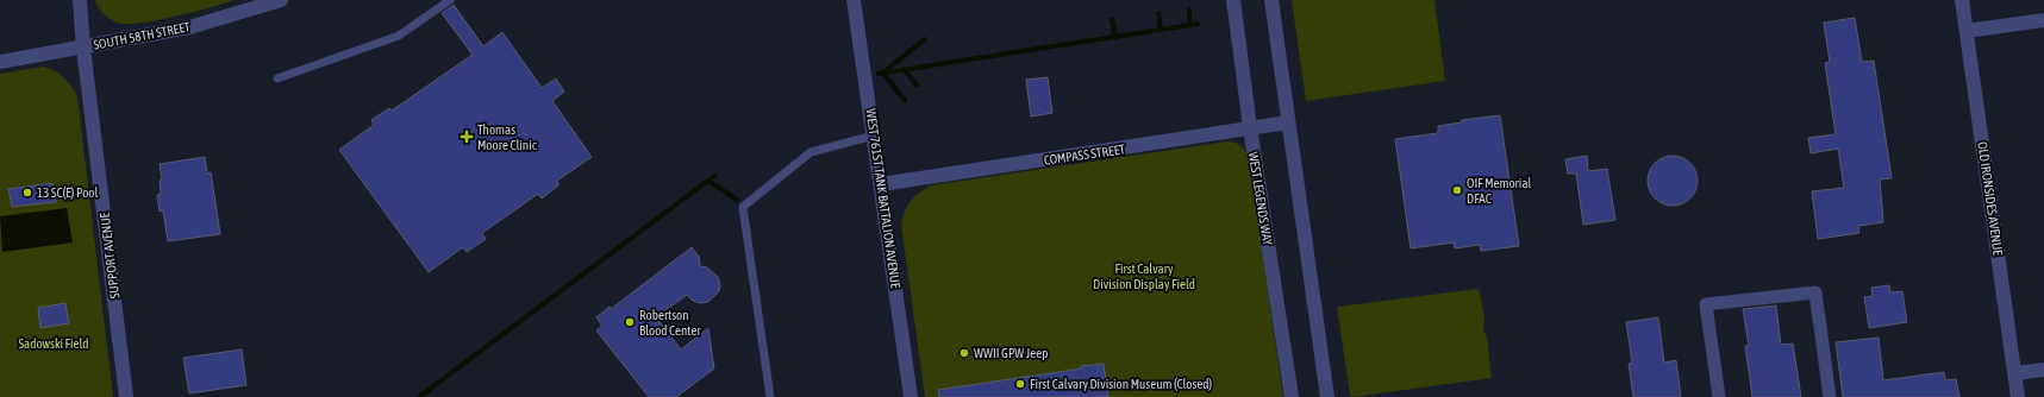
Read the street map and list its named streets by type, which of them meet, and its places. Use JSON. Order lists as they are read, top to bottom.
{
  "streets": {
    "street": [
      "SOUTH 58TH STREET",
      "COMPASS STREET",
      "WEST 761ST TANK BATTALION AVENUE",
      "WEST LEGENDS WAY",
      "OLD IRONSIDES AVENUE",
      "SUPPORT AVENUE"
    ]
  },
  "crossings": [
    ["SOUTH 58TH STREET", "SUPPORT AVENUE"],
    ["COMPASS STREET", "WEST 761ST TANK BATTALION AVENUE"],
    ["COMPASS STREET", "WEST LEGENDS WAY"]
  ],
  "parks": ["First Calvary Division Display Field", "Sadowski Field"],
  "places": {
    "health": ["Thomas Moore Clinic"],
    "other": [
      "OIF Memorial DFAC",
      "13 SC(E) Pool",
      "Robertson Blood Center",
      "WWII GPW Jeep",
      "First Calvary Division Museum (Closed)"
    ]
  }
}
